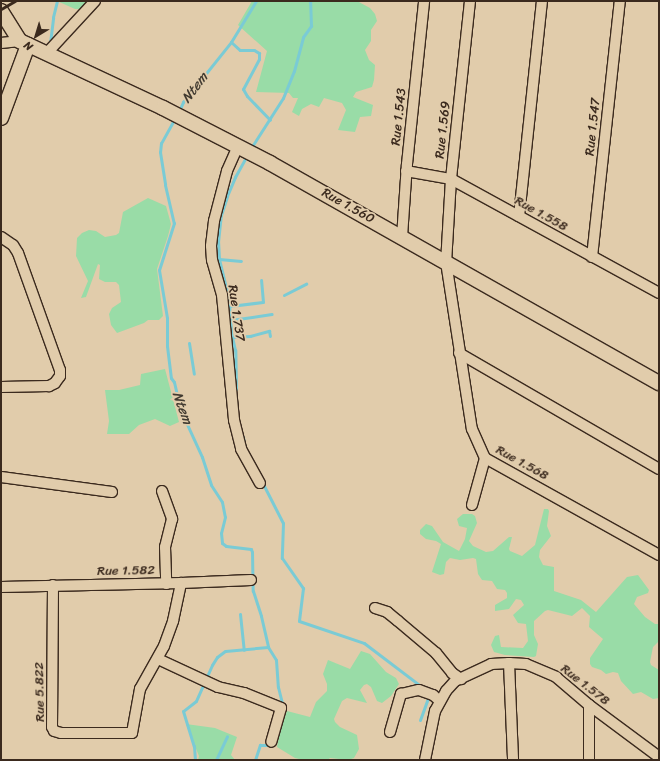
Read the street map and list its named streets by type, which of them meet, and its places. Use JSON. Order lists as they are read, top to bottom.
{
  "streets": {
    "main road": ["Rue 1.560"],
    "street": [
      "Rue 1.543",
      "Rue 1.547",
      "Rue 1.569",
      "Rue 1.558",
      "Rue 1.737",
      "Rue 1.568",
      "Rue 1.582",
      "Rue 1.578",
      "Rue 5.822"
    ]
  },
  "crossings": [
    ["Rue 1.543", "Rue 1.560"],
    ["Rue 1.543", "Rue 1.558"],
    ["Rue 1.547", "Rue 1.558"],
    ["Rue 1.569", "Rue 1.560"],
    ["Rue 1.569", "Rue 1.558"],
    ["Rue 1.569", "Rue 1.568"],
    ["Rue 1.560", "Rue 1.737"],
    ["Rue 1.560", "Rue 1.568"],
    ["Rue 1.582", "Rue 5.822"]
  ],
  "water": ["Ntem"],
  "north": "bottom left"
}
